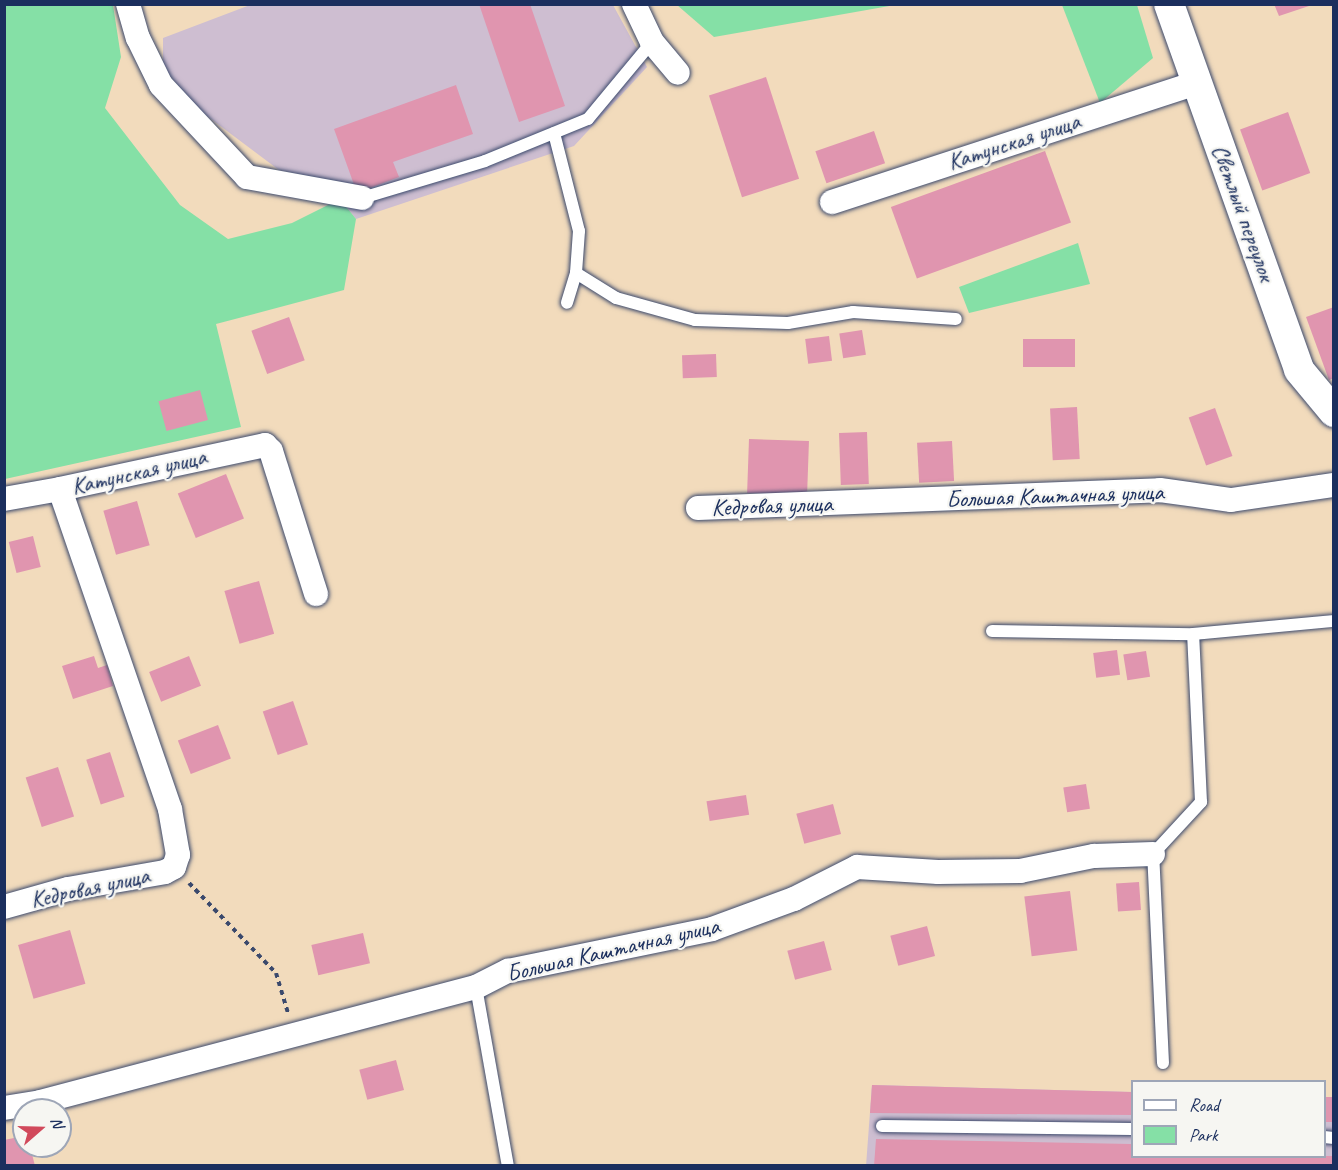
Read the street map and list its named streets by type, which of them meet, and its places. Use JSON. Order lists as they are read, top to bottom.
{
  "streets": {
    "street": [
      "Катунская улица",
      "Светлый переулок",
      "Большая Каштачная улица",
      "Кедровая улица"
    ]
  },
  "crossings": [
    ["Катунская улица", "Светлый переулок"],
    ["Большая Каштачная улица", "Кедровая улица"]
  ],
  "legend": ["Road", "Park"],
  "north": "right"
}
